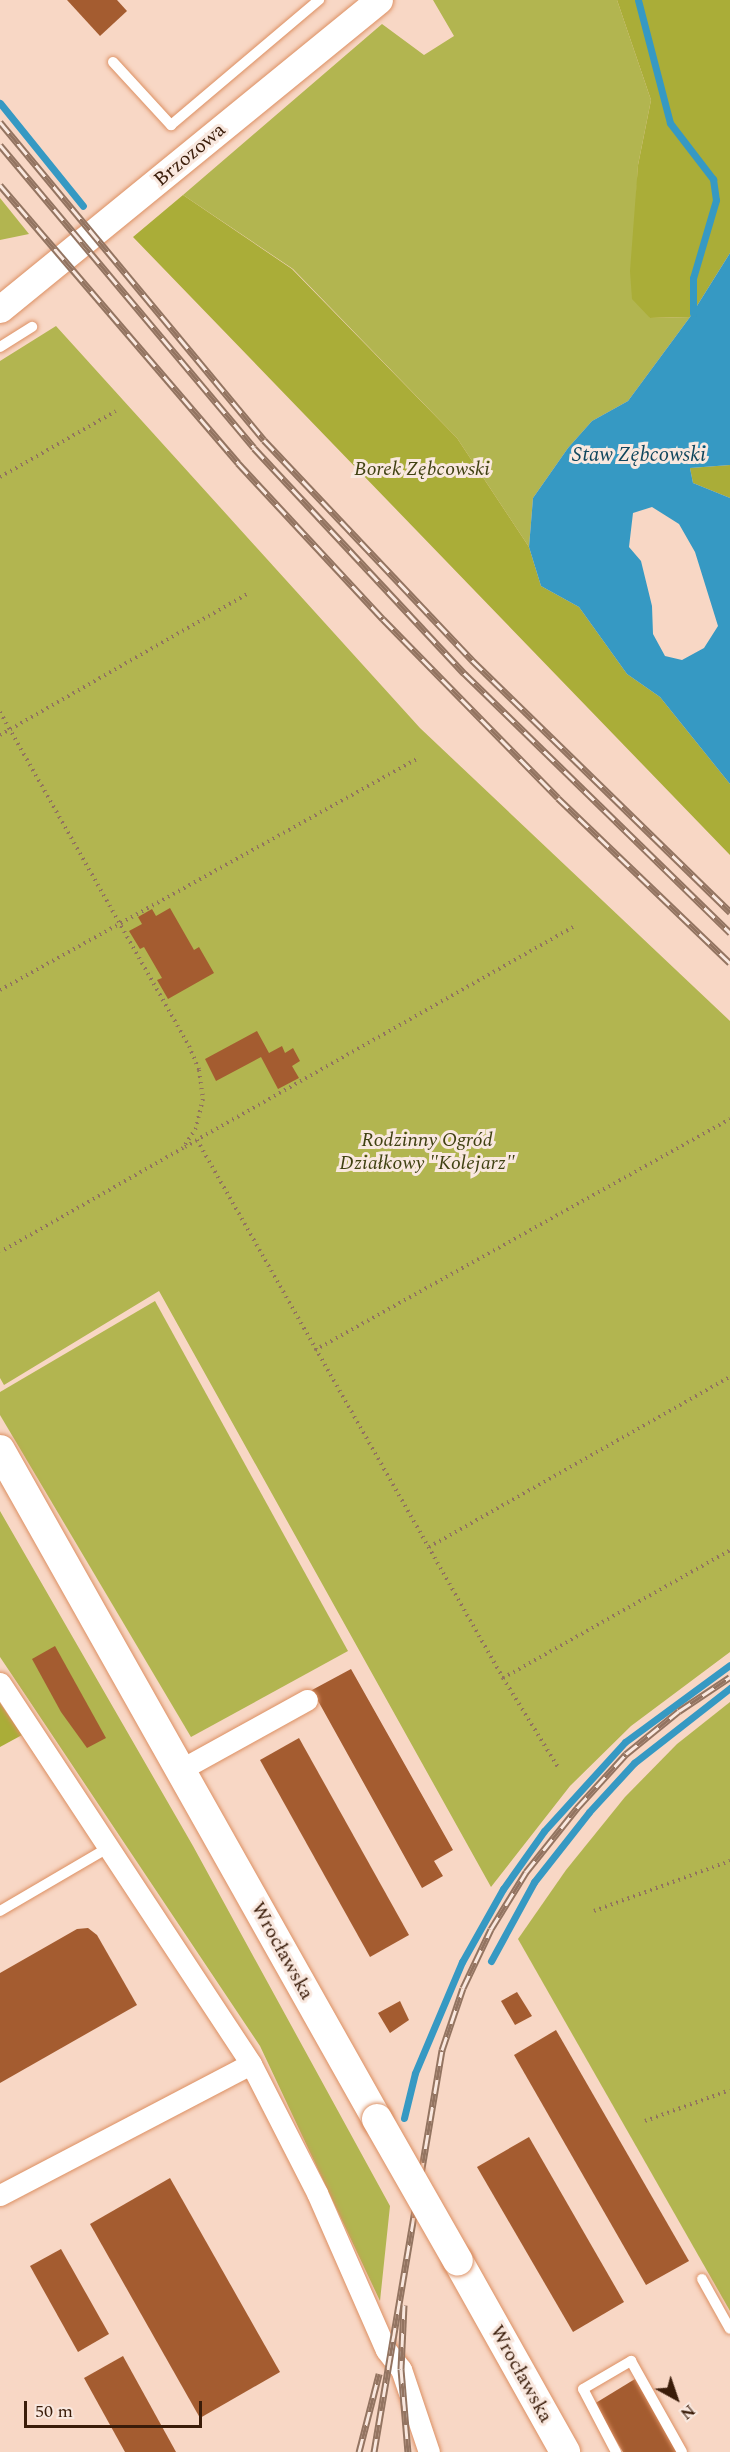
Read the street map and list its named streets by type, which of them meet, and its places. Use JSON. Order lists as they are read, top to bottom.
{
  "streets": {
    "main road": ["Wrocławska"],
    "street": ["Brzozowa"]
  },
  "water": ["Staw Zębcowski"],
  "parks": ["Borek Zębcowski", "Rodzinny Ogród Działkowy \"Kolejarz\""],
  "scale_bar": "50 m",
  "north": "bottom right"
}
